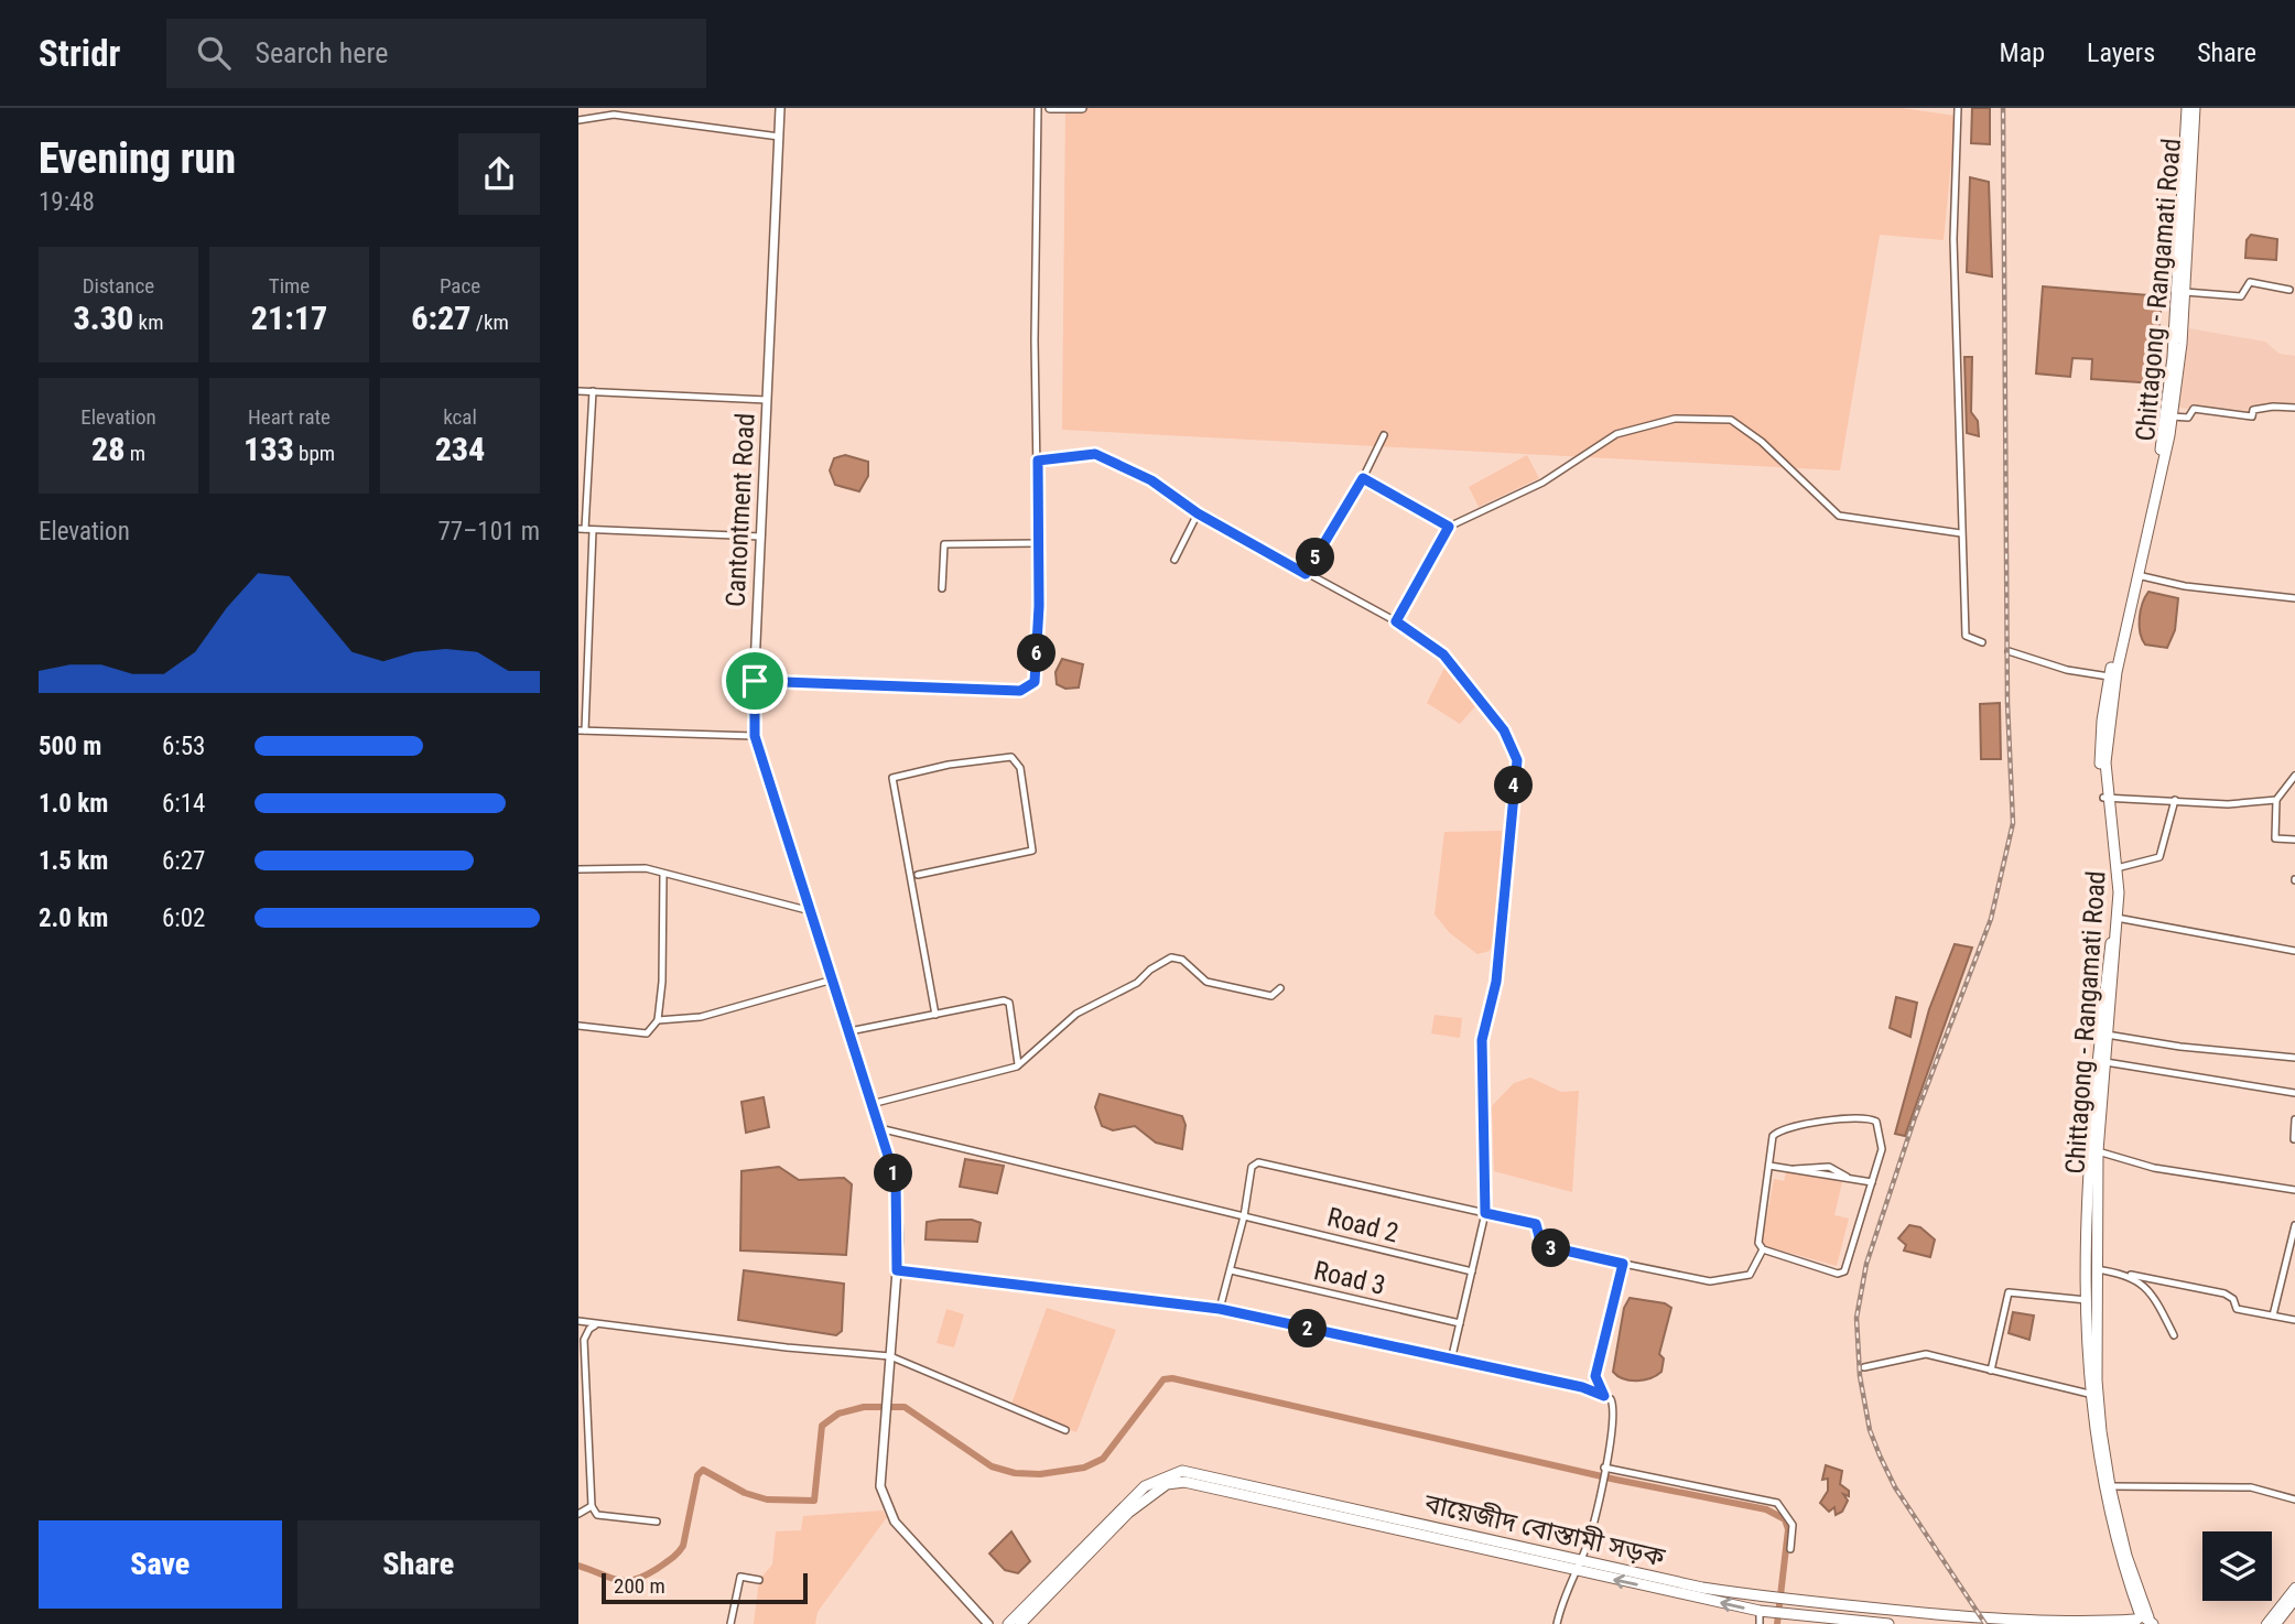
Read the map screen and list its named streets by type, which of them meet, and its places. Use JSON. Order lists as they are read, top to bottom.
{
  "streets": {
    "main road": ["Chittagong - Rangamati Road", "বায়েজীদ বোস্তামী সড়ক"],
    "street": ["Cantontment Road", "Road 2", "Road 3"]
  },
  "crossings": [
    ["Chittagong - Rangamati Road", "বায়েজীদ বোস্তামী সড়ক"],
    ["Cantontment Road", "Road 2"]
  ],
  "scale_bar": "200 m",
  "page": {
    "header": "Stridr",
    "search": "Search here",
    "nav": ["Map", "Layers", "Share"],
    "heading": ["Evening run", "19:48"],
    "stats": [
      ["Distance", "3.30 km"],
      ["Time", "21:17"],
      ["Pace", "6:27 /km"],
      ["Elevation", "28 m"],
      ["Heart rate", "133 bpm"],
      ["kcal", "234"]
    ],
    "chart": ["Elevation", "77–101 m"],
    "pins": [
      "5",
      "6",
      "4",
      "1",
      "3",
      "2"
    ],
    "list": [
      {
        "name": "500 m",
        "note": "6:53"
      },
      {
        "name": "1.0 km",
        "note": "6:14"
      },
      {
        "name": "1.5 km",
        "note": "6:27"
      },
      {
        "name": "2.0 km",
        "note": "6:02"
      }
    ],
    "buttons": ["Save", "Share"],
    "scale": "200 m"
  }
}
